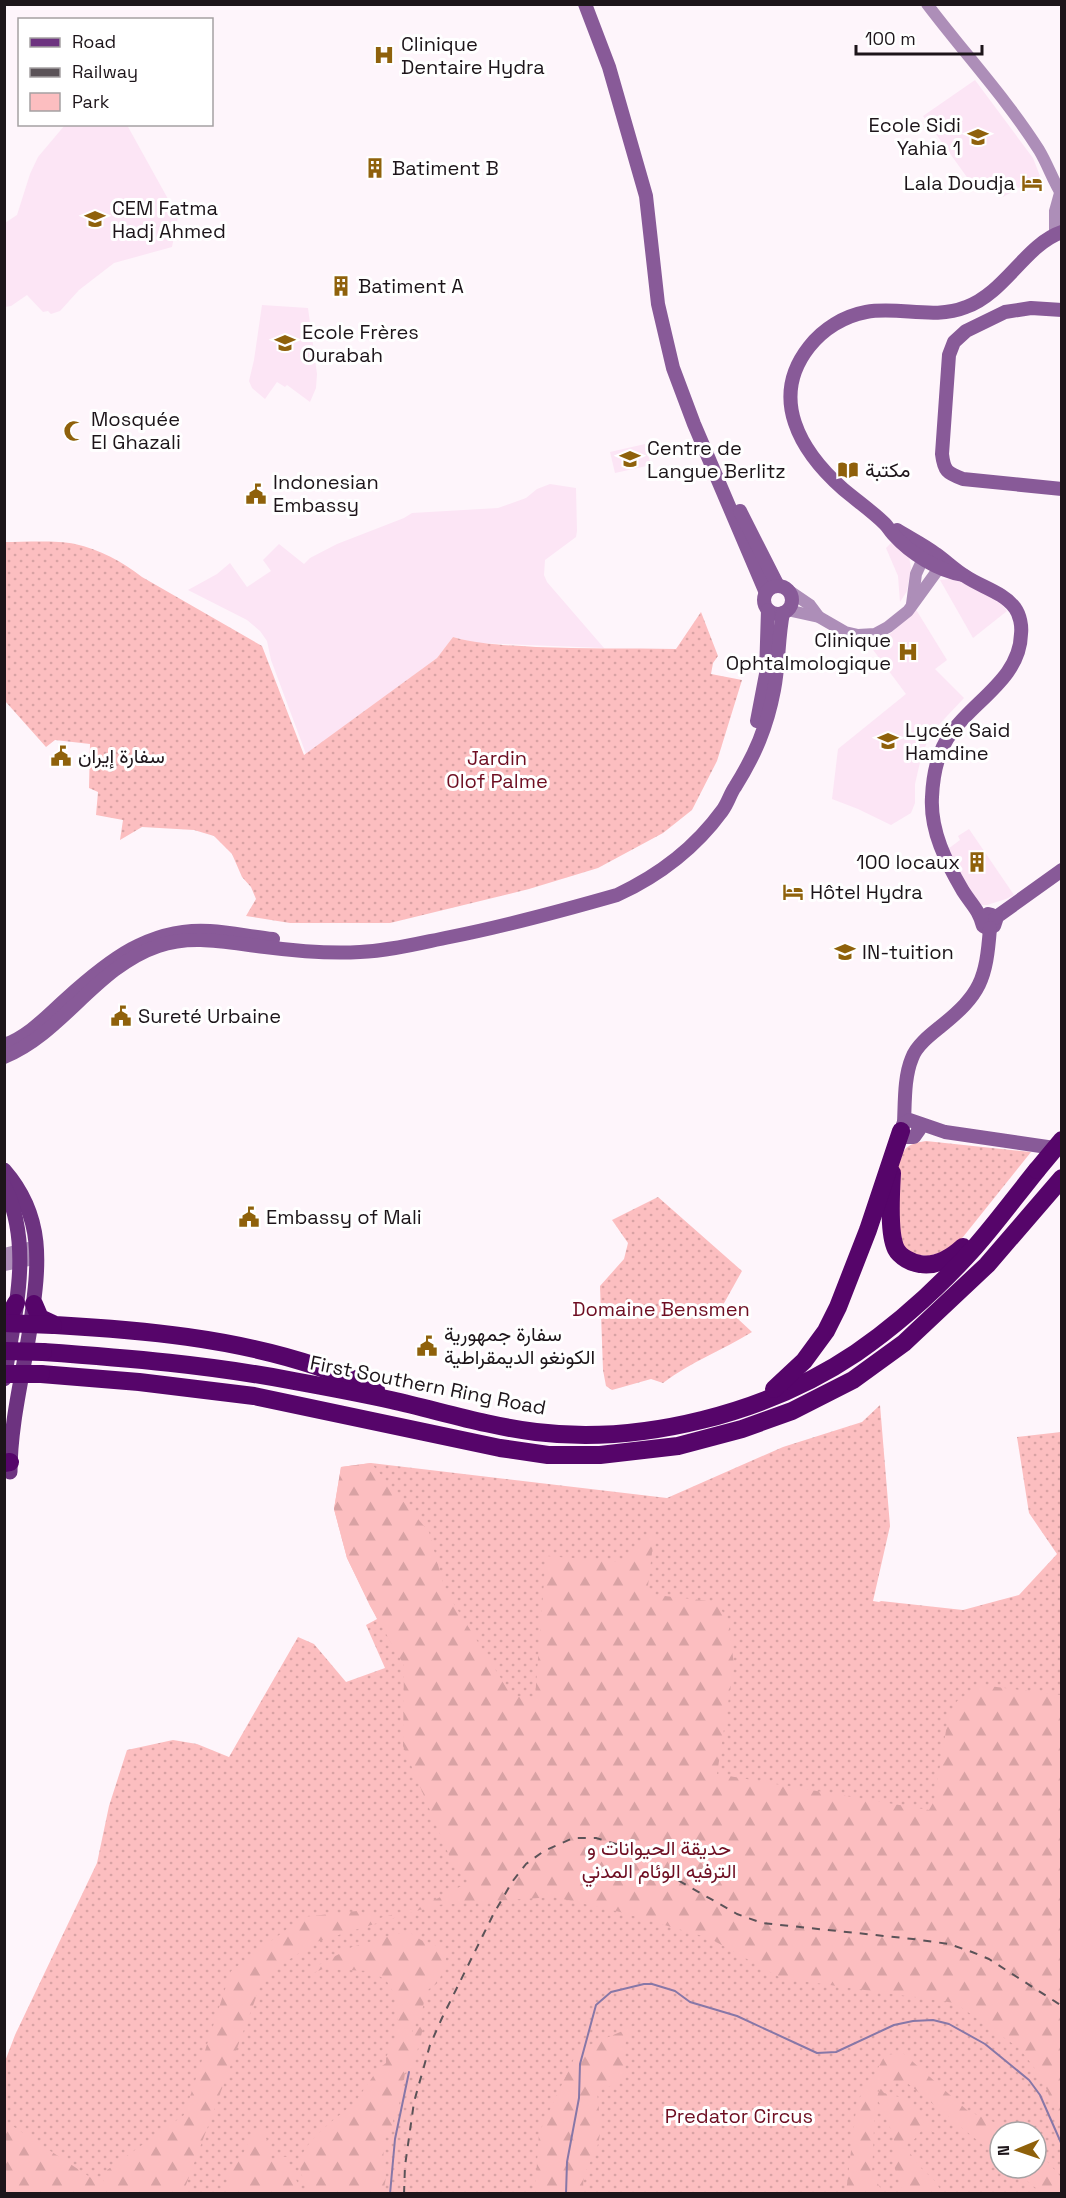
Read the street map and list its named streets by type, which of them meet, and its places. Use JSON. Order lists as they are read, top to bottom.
{
  "streets": {
    "highway": ["First Southern Ring Road"]
  },
  "parks": [
    "Jardin Olof Palme",
    "Domaine Bensmen",
    "حديقة الحيوانات و الترفيه الوئام المدني",
    "Predator Circus"
  ],
  "places": {
    "hospital": ["Clinique Dentaire Hydra", "Clinique Ophtalmologique"],
    "school or university": [
      "Ecole Sidi Yahia 1",
      "CEM Fatma Hadj Ahmed",
      "Ecole Frères Ourabah",
      "Centre de Langue Berlitz",
      "Lycée Said Hamdine",
      "IN-tuition"
    ],
    "building": ["Batiment B", "Batiment A", "100 locaux"],
    "hotel": ["Lala Doudja", "Hôtel Hydra"],
    "mosque": ["Mosquée El Ghazali"],
    "library": ["مكتبة"],
    "public building": [
      "Indonesian Embassy",
      "سفارة إيران",
      "Sureté Urbaine",
      "Embassy of Mali",
      "سفارة جمهورية الكونغو الديمقراطية"
    ]
  },
  "legend": ["Road", "Railway", "Park"],
  "scale_bar": "100 m",
  "north": "left"
}
